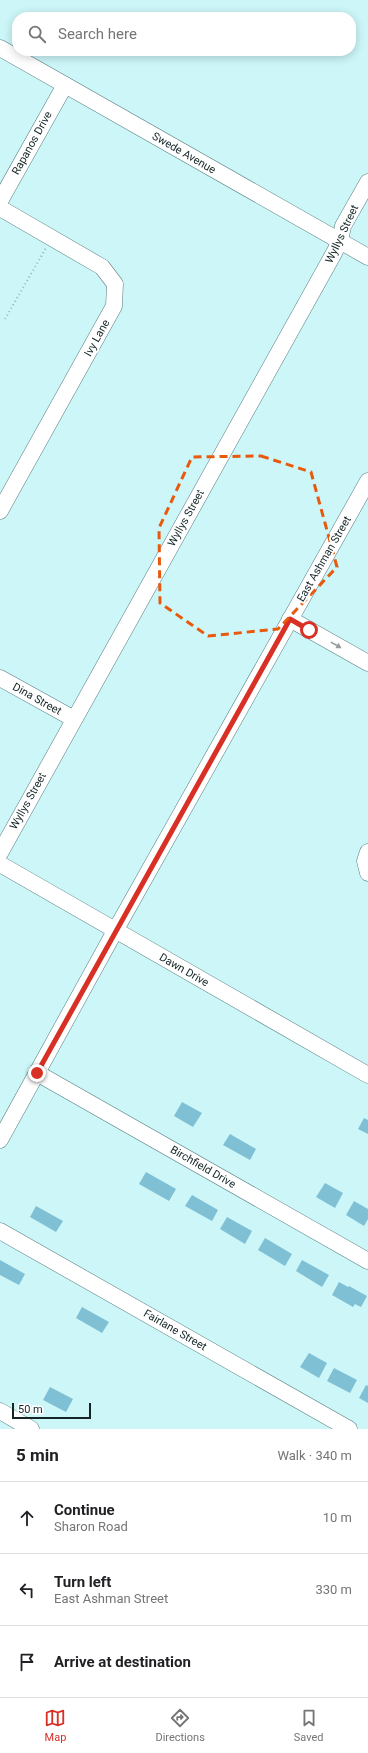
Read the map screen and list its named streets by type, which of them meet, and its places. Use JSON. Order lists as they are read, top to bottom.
{
  "streets": {
    "street": [
      "Rapanos Drive",
      "Swede Avenue",
      "Wyllys Street",
      "Ivy Lane",
      "East Ashman Street",
      "Dina Street",
      "Dawn Drive",
      "Birchfield Drive",
      "Fairlane Street"
    ]
  },
  "crossings": [
    ["Rapanos Drive", "Swede Avenue"],
    ["Swede Avenue", "Wyllys Street"],
    ["Wyllys Street", "Dina Street"],
    ["East Ashman Street", "Dawn Drive"],
    ["East Ashman Street", "Birchfield Drive"]
  ],
  "scale_bar": "50 m",
  "page": {
    "search": "Search here",
    "scale": "50 m",
    "heading": ["5 min", "Walk · 340 m"],
    "list": [
      ["Continue", "Sharon Road", "10 m"],
      ["Turn left", "East Ashman Street", "330 m"],
      "Arrive at destination"
    ],
    "nav": ["Map", "Directions", "Saved"]
  }
}
